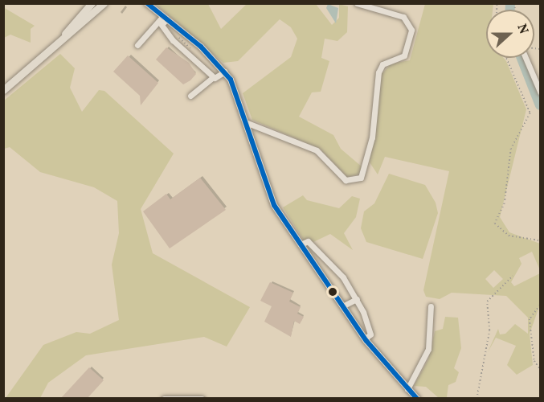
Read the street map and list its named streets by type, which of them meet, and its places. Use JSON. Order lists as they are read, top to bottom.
{
  "north": "right"
}
